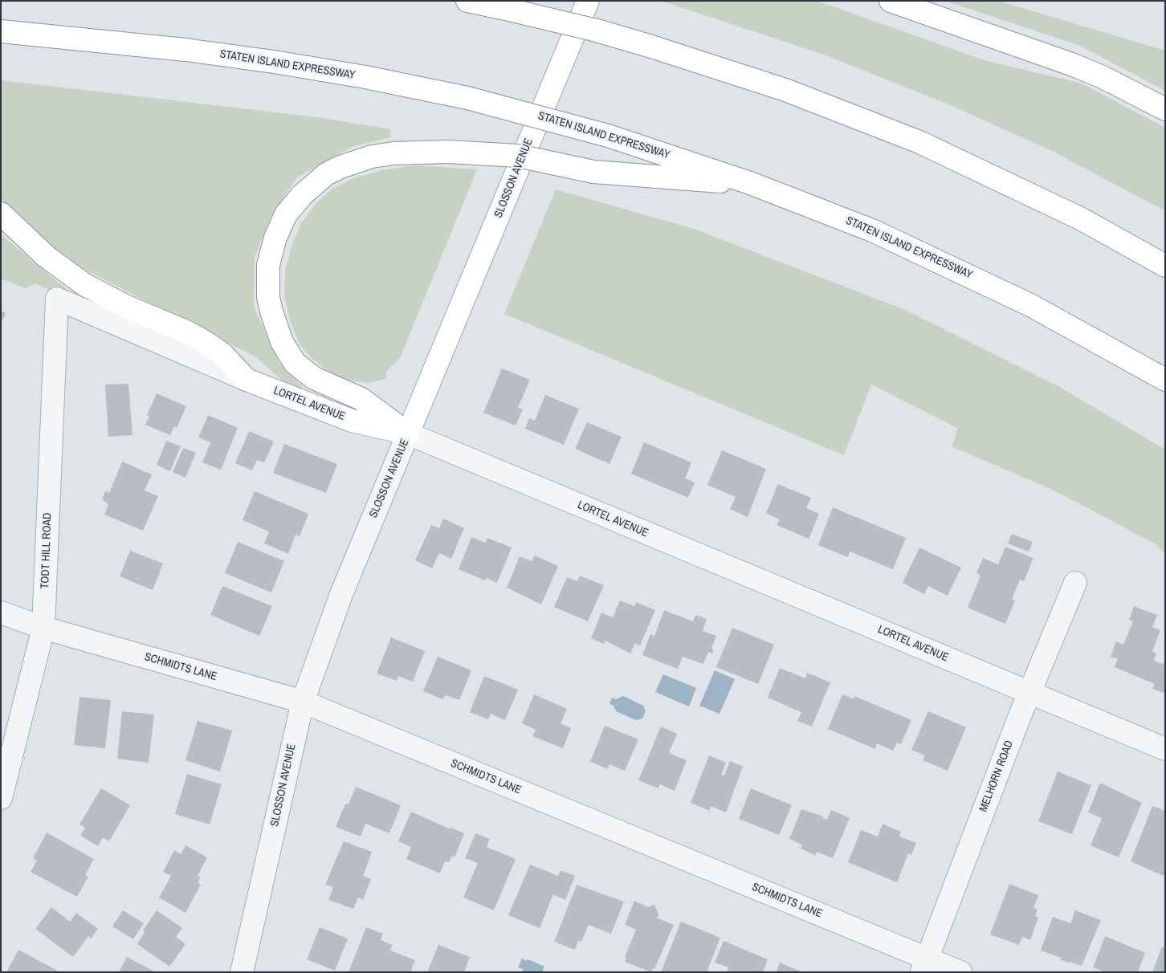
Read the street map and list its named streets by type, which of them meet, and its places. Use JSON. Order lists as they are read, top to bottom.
{
  "streets": {
    "main road": ["STATEN ISLAND EXPRESSWAY", "SLOSSON AVENUE", "LORTEL AVENUE"],
    "street": ["TODT HILL ROAD", "SCHMIDTS LANE", "MELHORN ROAD"]
  },
  "crossings": [
    ["SLOSSON AVENUE", "LORTEL AVENUE"],
    ["SLOSSON AVENUE", "SCHMIDTS LANE"],
    ["LORTEL AVENUE", "TODT HILL ROAD"],
    ["LORTEL AVENUE", "MELHORN ROAD"],
    ["TODT HILL ROAD", "SCHMIDTS LANE"],
    ["SCHMIDTS LANE", "MELHORN ROAD"]
  ]
}
